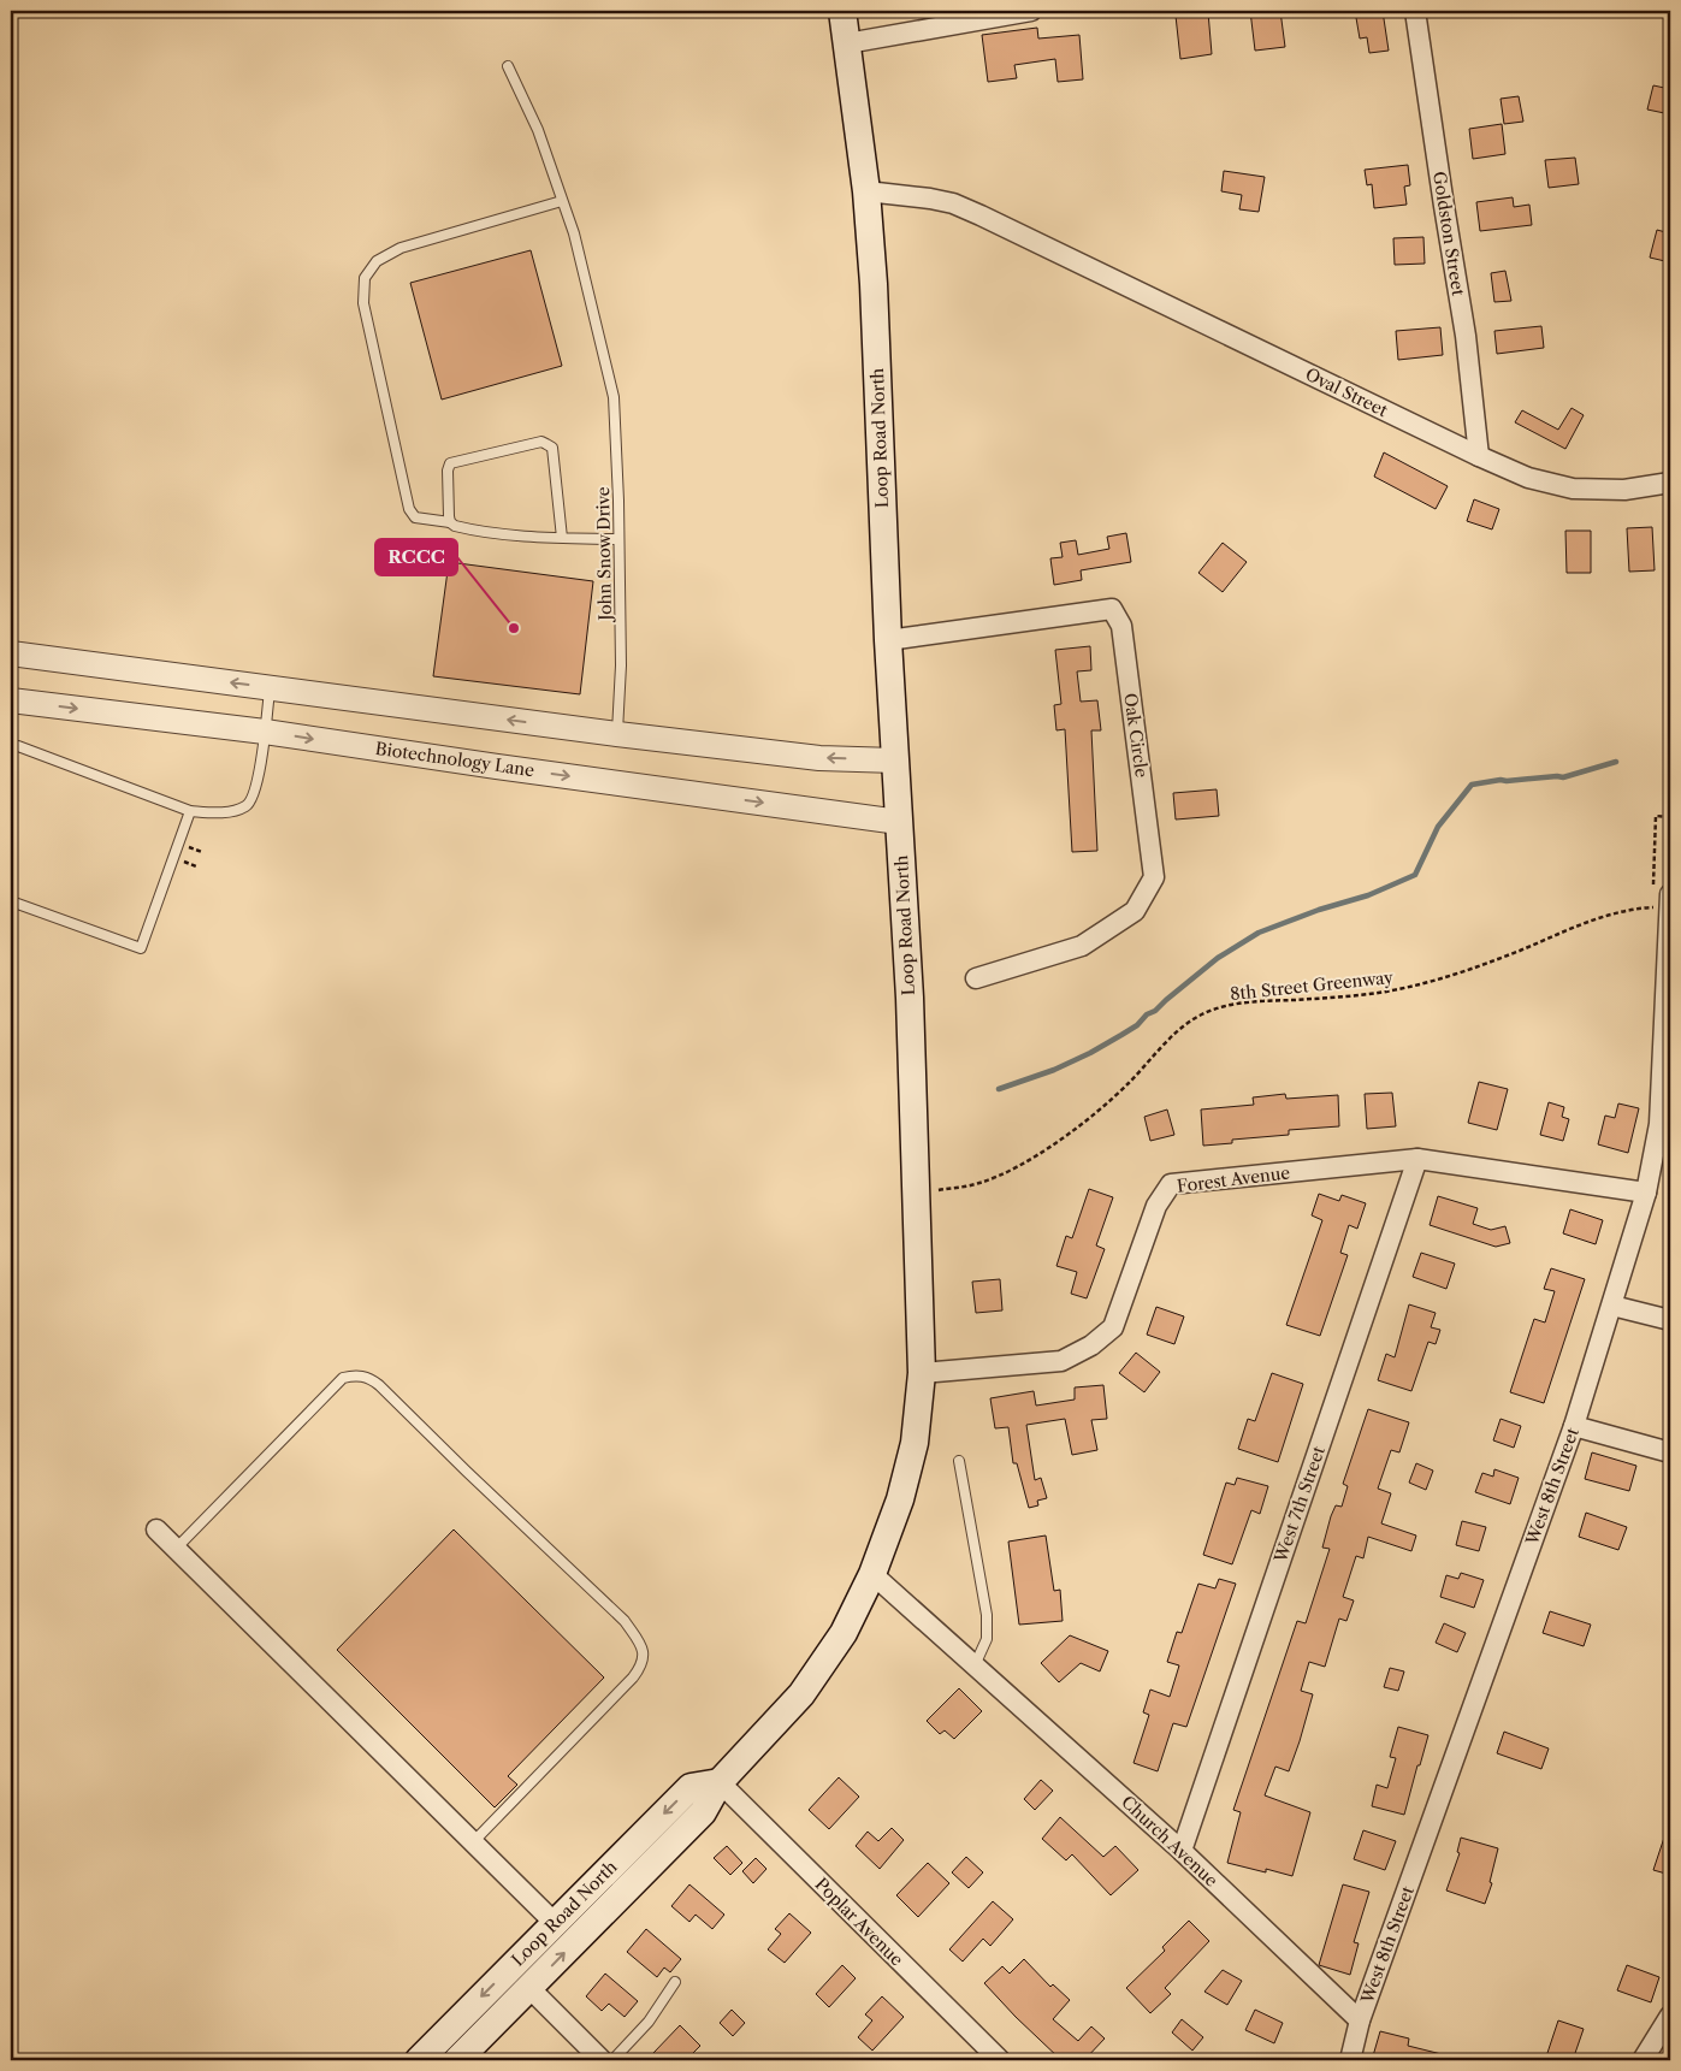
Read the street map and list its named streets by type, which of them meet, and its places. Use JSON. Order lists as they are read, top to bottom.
{
  "streets": {
    "main road": ["Loop Road North"],
    "street": [
      "Goldston Street",
      "Oval Street",
      "Oak Circle",
      "Biotechnology Lane",
      "Forest Avenue",
      "West 8th Street",
      "West 7th Street",
      "Church Avenue",
      "Poplar Avenue"
    ],
    "lane": ["John Snow Drive"],
    "path": ["8th Street Greenway"]
  },
  "crossings": [
    ["Goldston Street", "Oval Street"],
    ["Oval Street", "Loop Road North"],
    ["Loop Road North", "Oak Circle"],
    ["Loop Road North", "Biotechnology Lane"],
    ["Loop Road North", "8th Street Greenway"],
    ["Loop Road North", "Forest Avenue"],
    ["Loop Road North", "Church Avenue"],
    ["Loop Road North", "Poplar Avenue"],
    ["Forest Avenue", "West 8th Street"],
    ["Forest Avenue", "West 7th Street"],
    ["West 8th Street", "Church Avenue"],
    ["West 7th Street", "Church Avenue"]
  ],
  "places": ["RCCC"]
}
